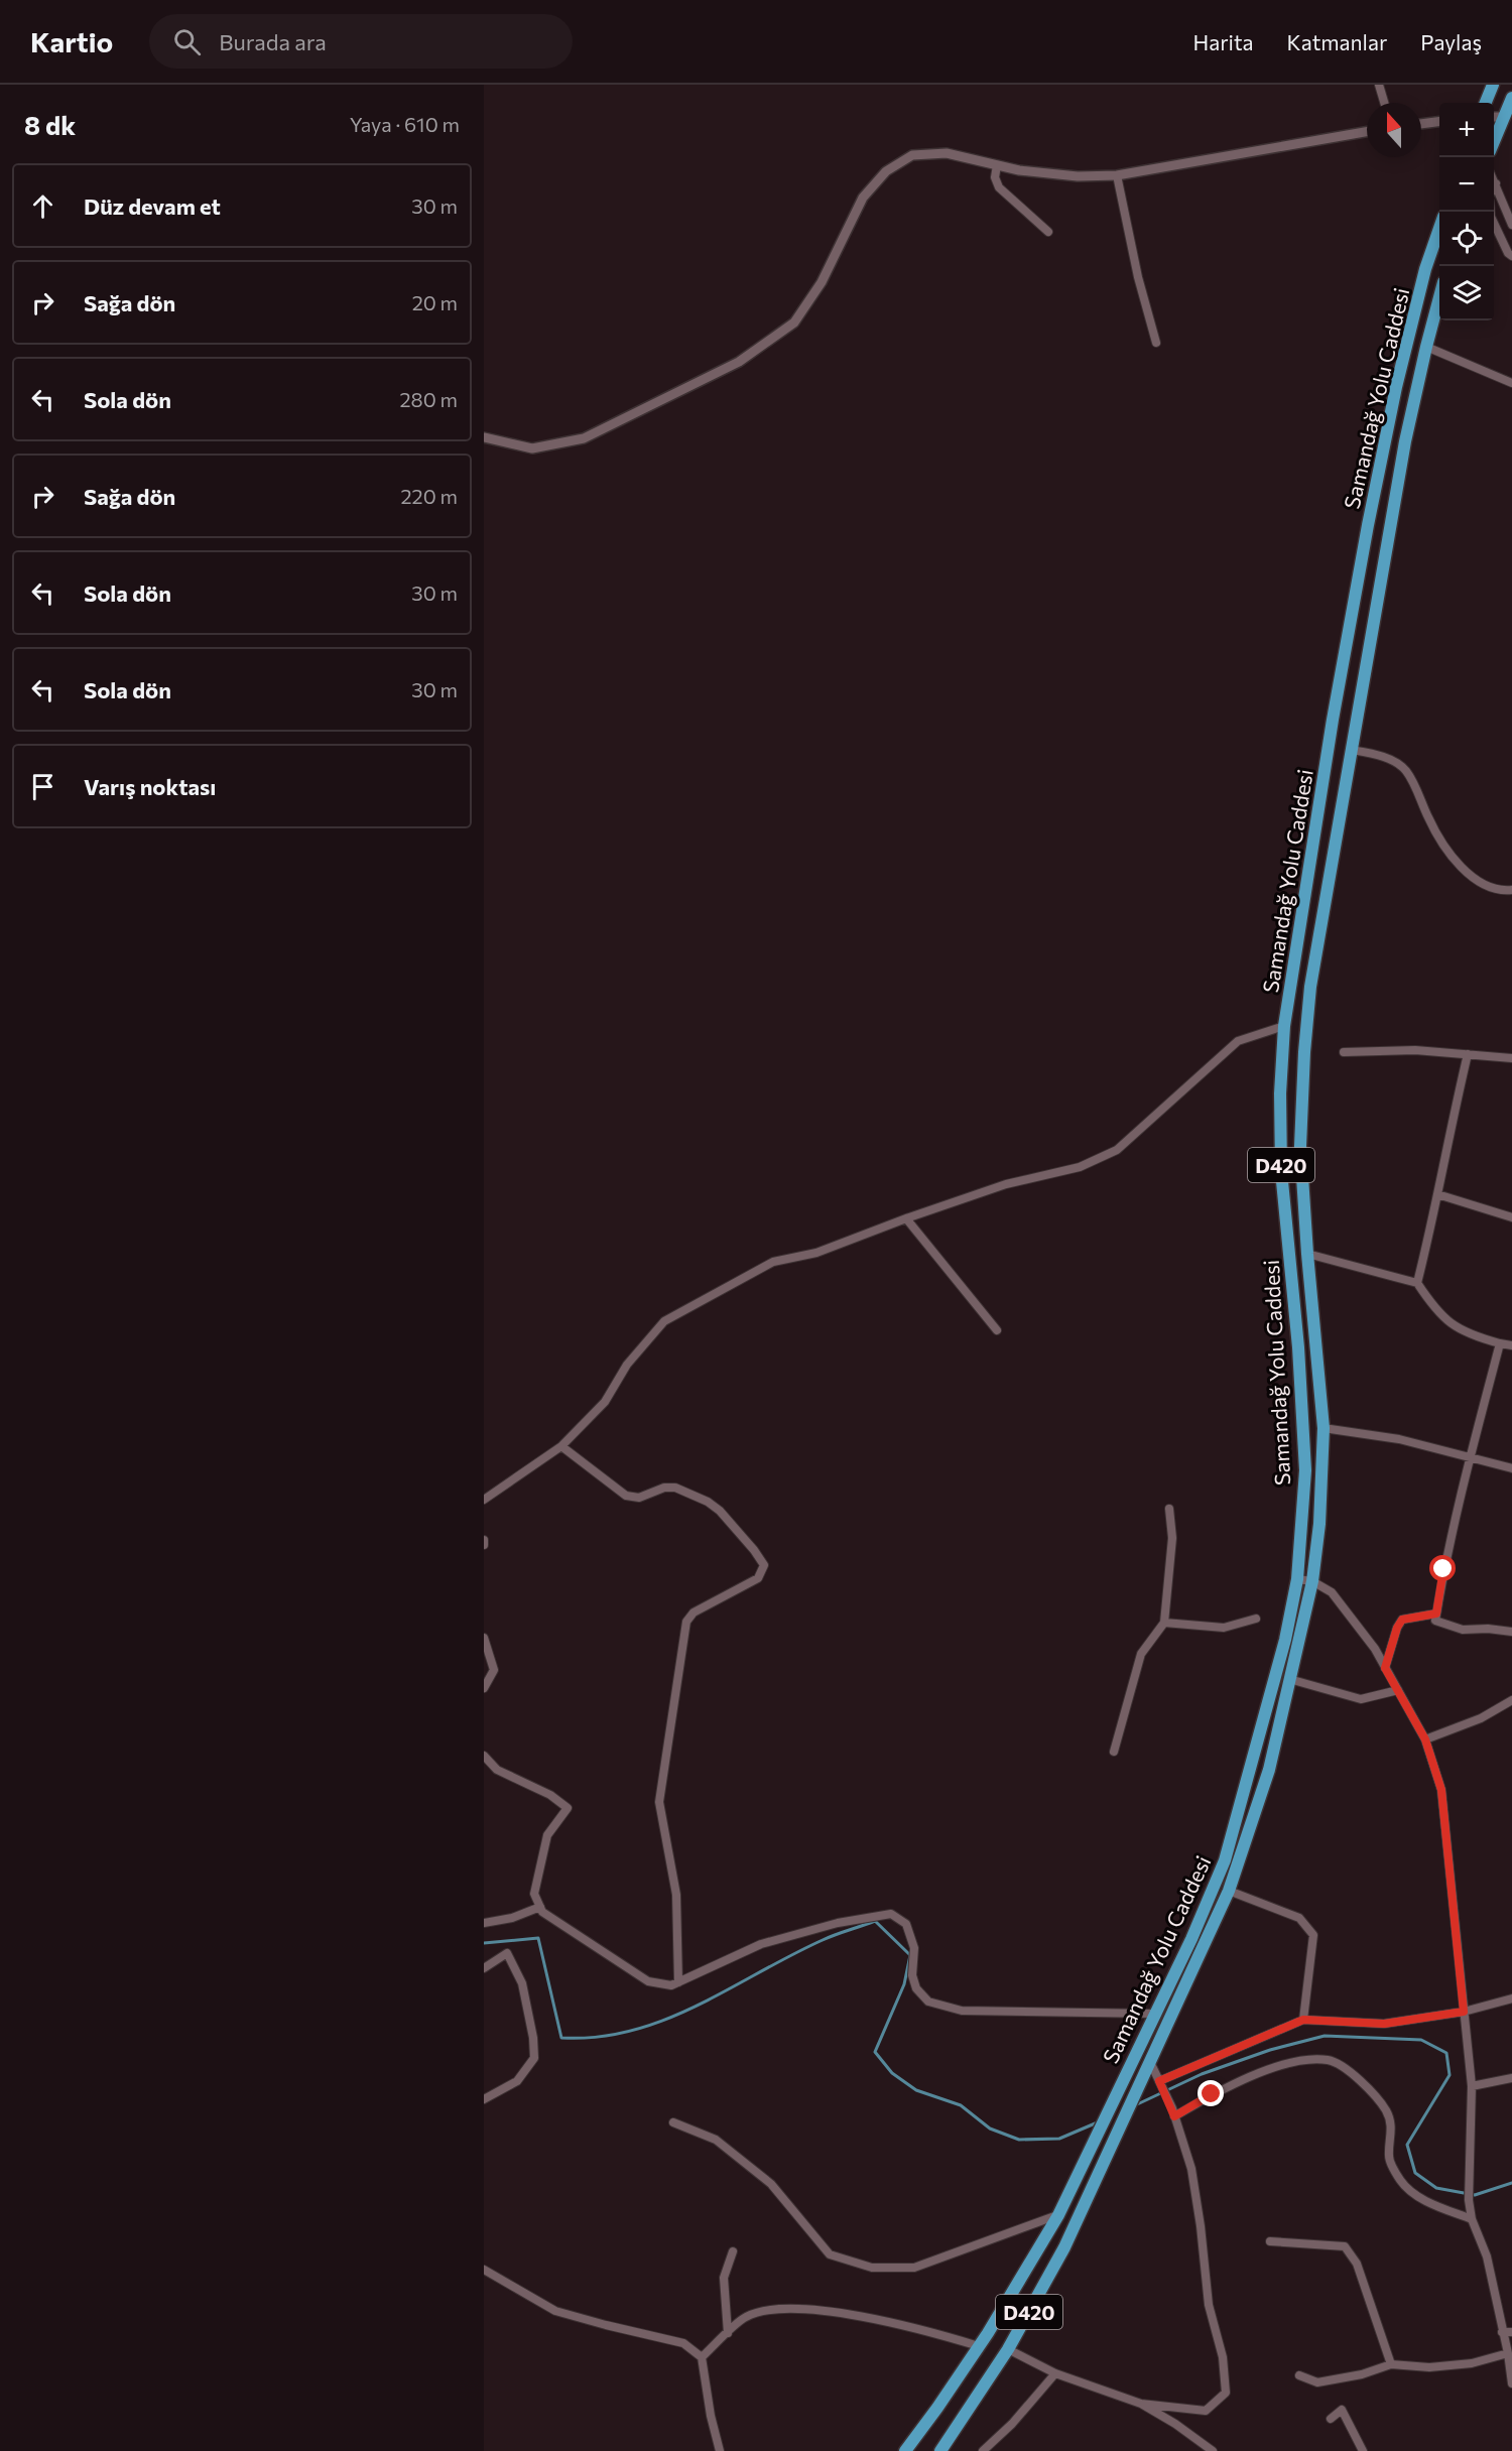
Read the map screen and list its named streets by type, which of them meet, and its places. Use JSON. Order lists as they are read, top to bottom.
{
  "streets": {
    "highway": ["Samandağ Yolu Caddesi", "D420"]
  },
  "north": "top",
  "page": {
    "header": "Kartio",
    "search": "Burada ara",
    "nav": ["Harita", "Katmanlar", "Paylaş"],
    "heading": ["8 dk", "Yaya · 610 m"],
    "map_buttons": ["+", "−"],
    "list": [
      ["Düz devam et", "30 m"],
      ["Sağa dön", "20 m"],
      ["Sola dön", "280 m"],
      ["Sağa dön", "220 m"],
      ["Sola dön", "30 m"],
      ["Sola dön", "30 m"],
      "Varış noktası"
    ]
  }
}
